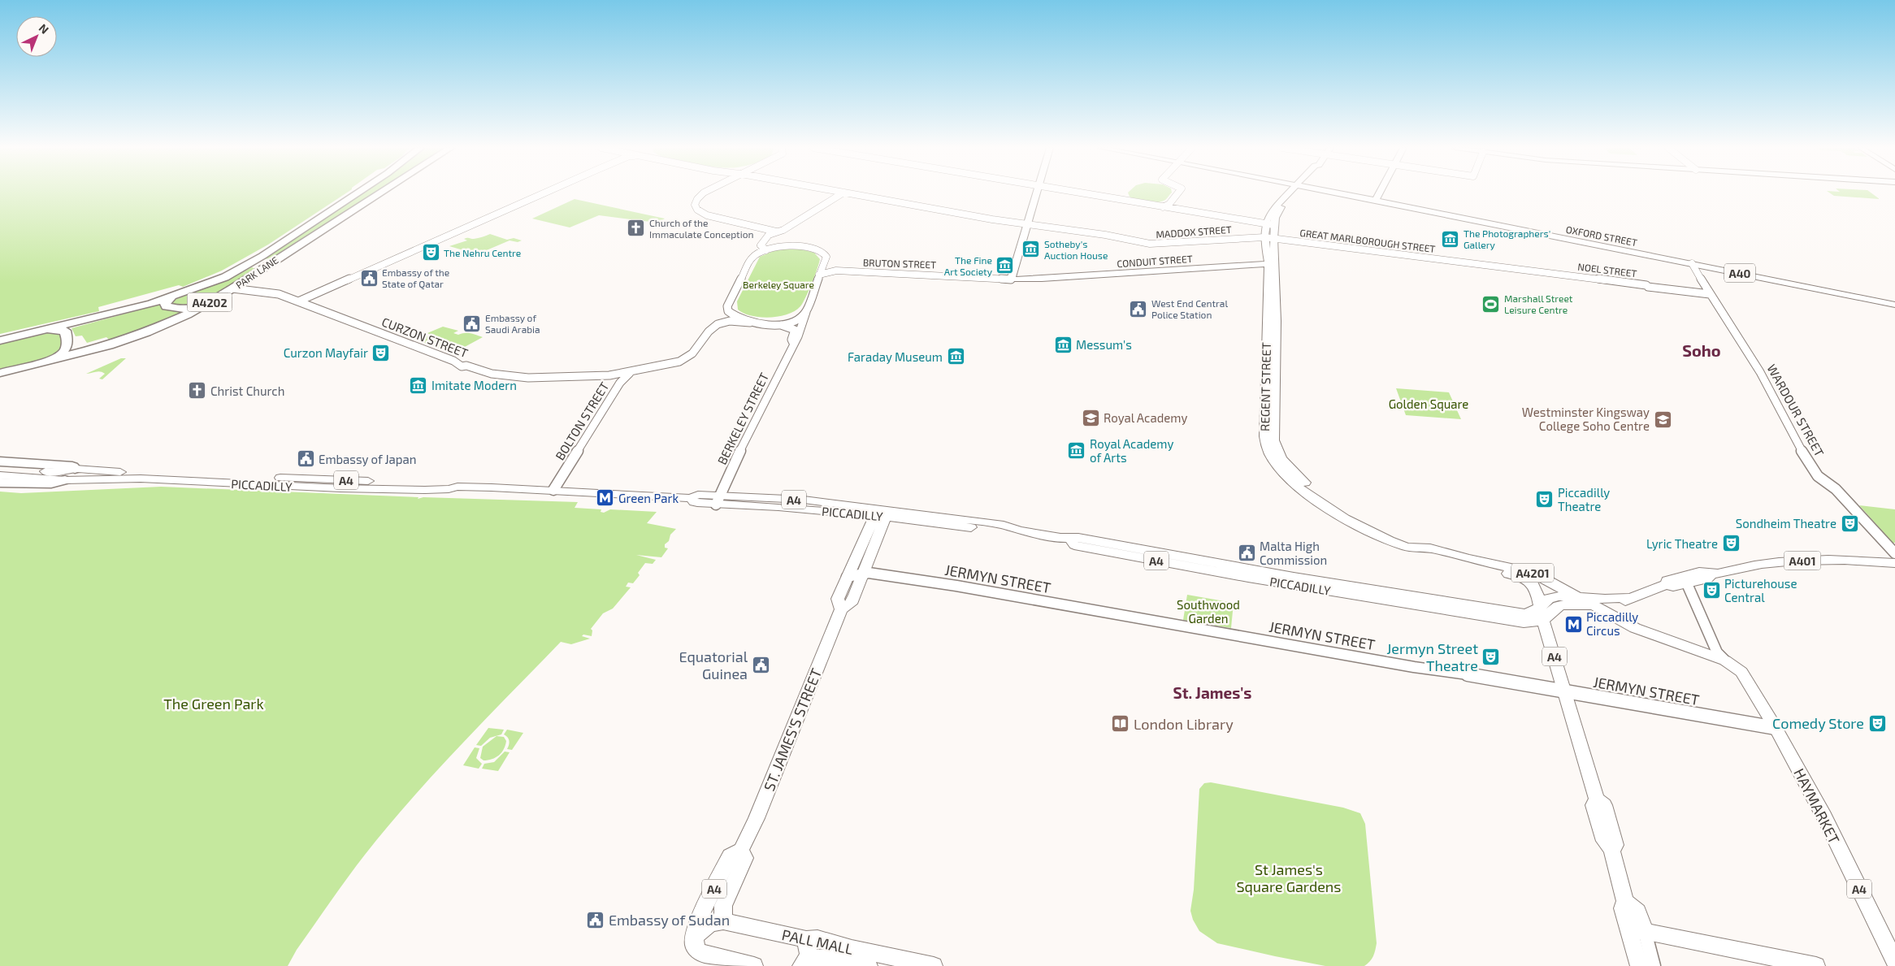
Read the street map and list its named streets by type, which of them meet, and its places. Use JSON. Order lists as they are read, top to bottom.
{
  "streets": {
    "highway": ["PARK LANE", "A4202", "A4"],
    "main road": [
      "OXFORD STREET",
      "CONDUIT STREET",
      "A40",
      "REGENT STREET",
      "PICCADILLY",
      "A401",
      "A4201",
      "ST. JAMES'S STREET",
      "HAYMARKET",
      "PALL MALL"
    ],
    "street": [
      "MADDOX STREET",
      "GREAT MARLBOROUGH STREET",
      "BRUTON STREET",
      "NOEL STREET",
      "CURZON STREET",
      "WARDOUR STREET",
      "BERKELEY STREET",
      "BOLTON STREET",
      "JERMYN STREET"
    ]
  },
  "crossings": [
    ["MADDOX STREET", "GREAT MARLBOROUGH STREET"],
    ["MADDOX STREET", "REGENT STREET"],
    ["OXFORD STREET", "WARDOUR STREET"],
    ["GREAT MARLBOROUGH STREET", "NOEL STREET"],
    ["GREAT MARLBOROUGH STREET", "REGENT STREET"],
    ["CONDUIT STREET", "BRUTON STREET"],
    ["CONDUIT STREET", "REGENT STREET"],
    ["BRUTON STREET", "CURZON STREET"],
    ["BRUTON STREET", "BERKELEY STREET"],
    ["NOEL STREET", "WARDOUR STREET"],
    ["PARK LANE", "A4202"],
    ["PARK LANE", "CURZON STREET"],
    ["CURZON STREET", "BERKELEY STREET"],
    ["CURZON STREET", "BOLTON STREET"],
    ["REGENT STREET", "A4"],
    ["REGENT STREET", "PICCADILLY"],
    ["REGENT STREET", "A401"],
    ["BERKELEY STREET", "PICCADILLY"],
    ["BOLTON STREET", "PICCADILLY"],
    ["A4", "PICCADILLY"],
    ["A4", "A401"],
    ["A4", "JERMYN STREET"],
    ["A4", "HAYMARKET"],
    ["PICCADILLY", "ST. JAMES'S STREET"],
    ["JERMYN STREET", "ST. JAMES'S STREET"],
    ["JERMYN STREET", "HAYMARKET"],
    ["ST. JAMES'S STREET", "PALL MALL"]
  ],
  "districts": ["Soho", "St. James's"],
  "parks": [
    "Berkeley Square",
    "Golden Square",
    "Southwood Garden",
    "The Green Park",
    "St James's Square Gardens"
  ],
  "places": {
    "church": ["Church of the Immaculate Conception", "Christ Church"],
    "museum": [
      "The Photographers' Gallery",
      "Sotheby's Auction House",
      "The Fine Art Society",
      "Messum's",
      "Faraday Museum",
      "Imitate Modern",
      "Royal Academy of Arts"
    ],
    "theatre": [
      "The Nehru Centre",
      "Curzon Mayfair",
      "Piccadilly Theatre",
      "Sondheim Theatre",
      "Lyric Theatre",
      "Picturehouse Central",
      "Jermyn Street Theatre",
      "Comedy Store"
    ],
    "public building": [
      "Embassy of the State of Qatar",
      "West End Central Police Station",
      "Embassy of Saudi Arabia",
      "Embassy of Japan",
      "Malta High Commission",
      "Equatorial Guinea",
      "Embassy of Sudan"
    ],
    "sports": ["Marshall Street Leisure Centre"],
    "school or university": ["Royal Academy", "Westminster Kingsway College Soho Centre"],
    "metro station": ["Green Park", "Piccadilly Circus"],
    "library": ["London Library"]
  },
  "north": "top right"
}
